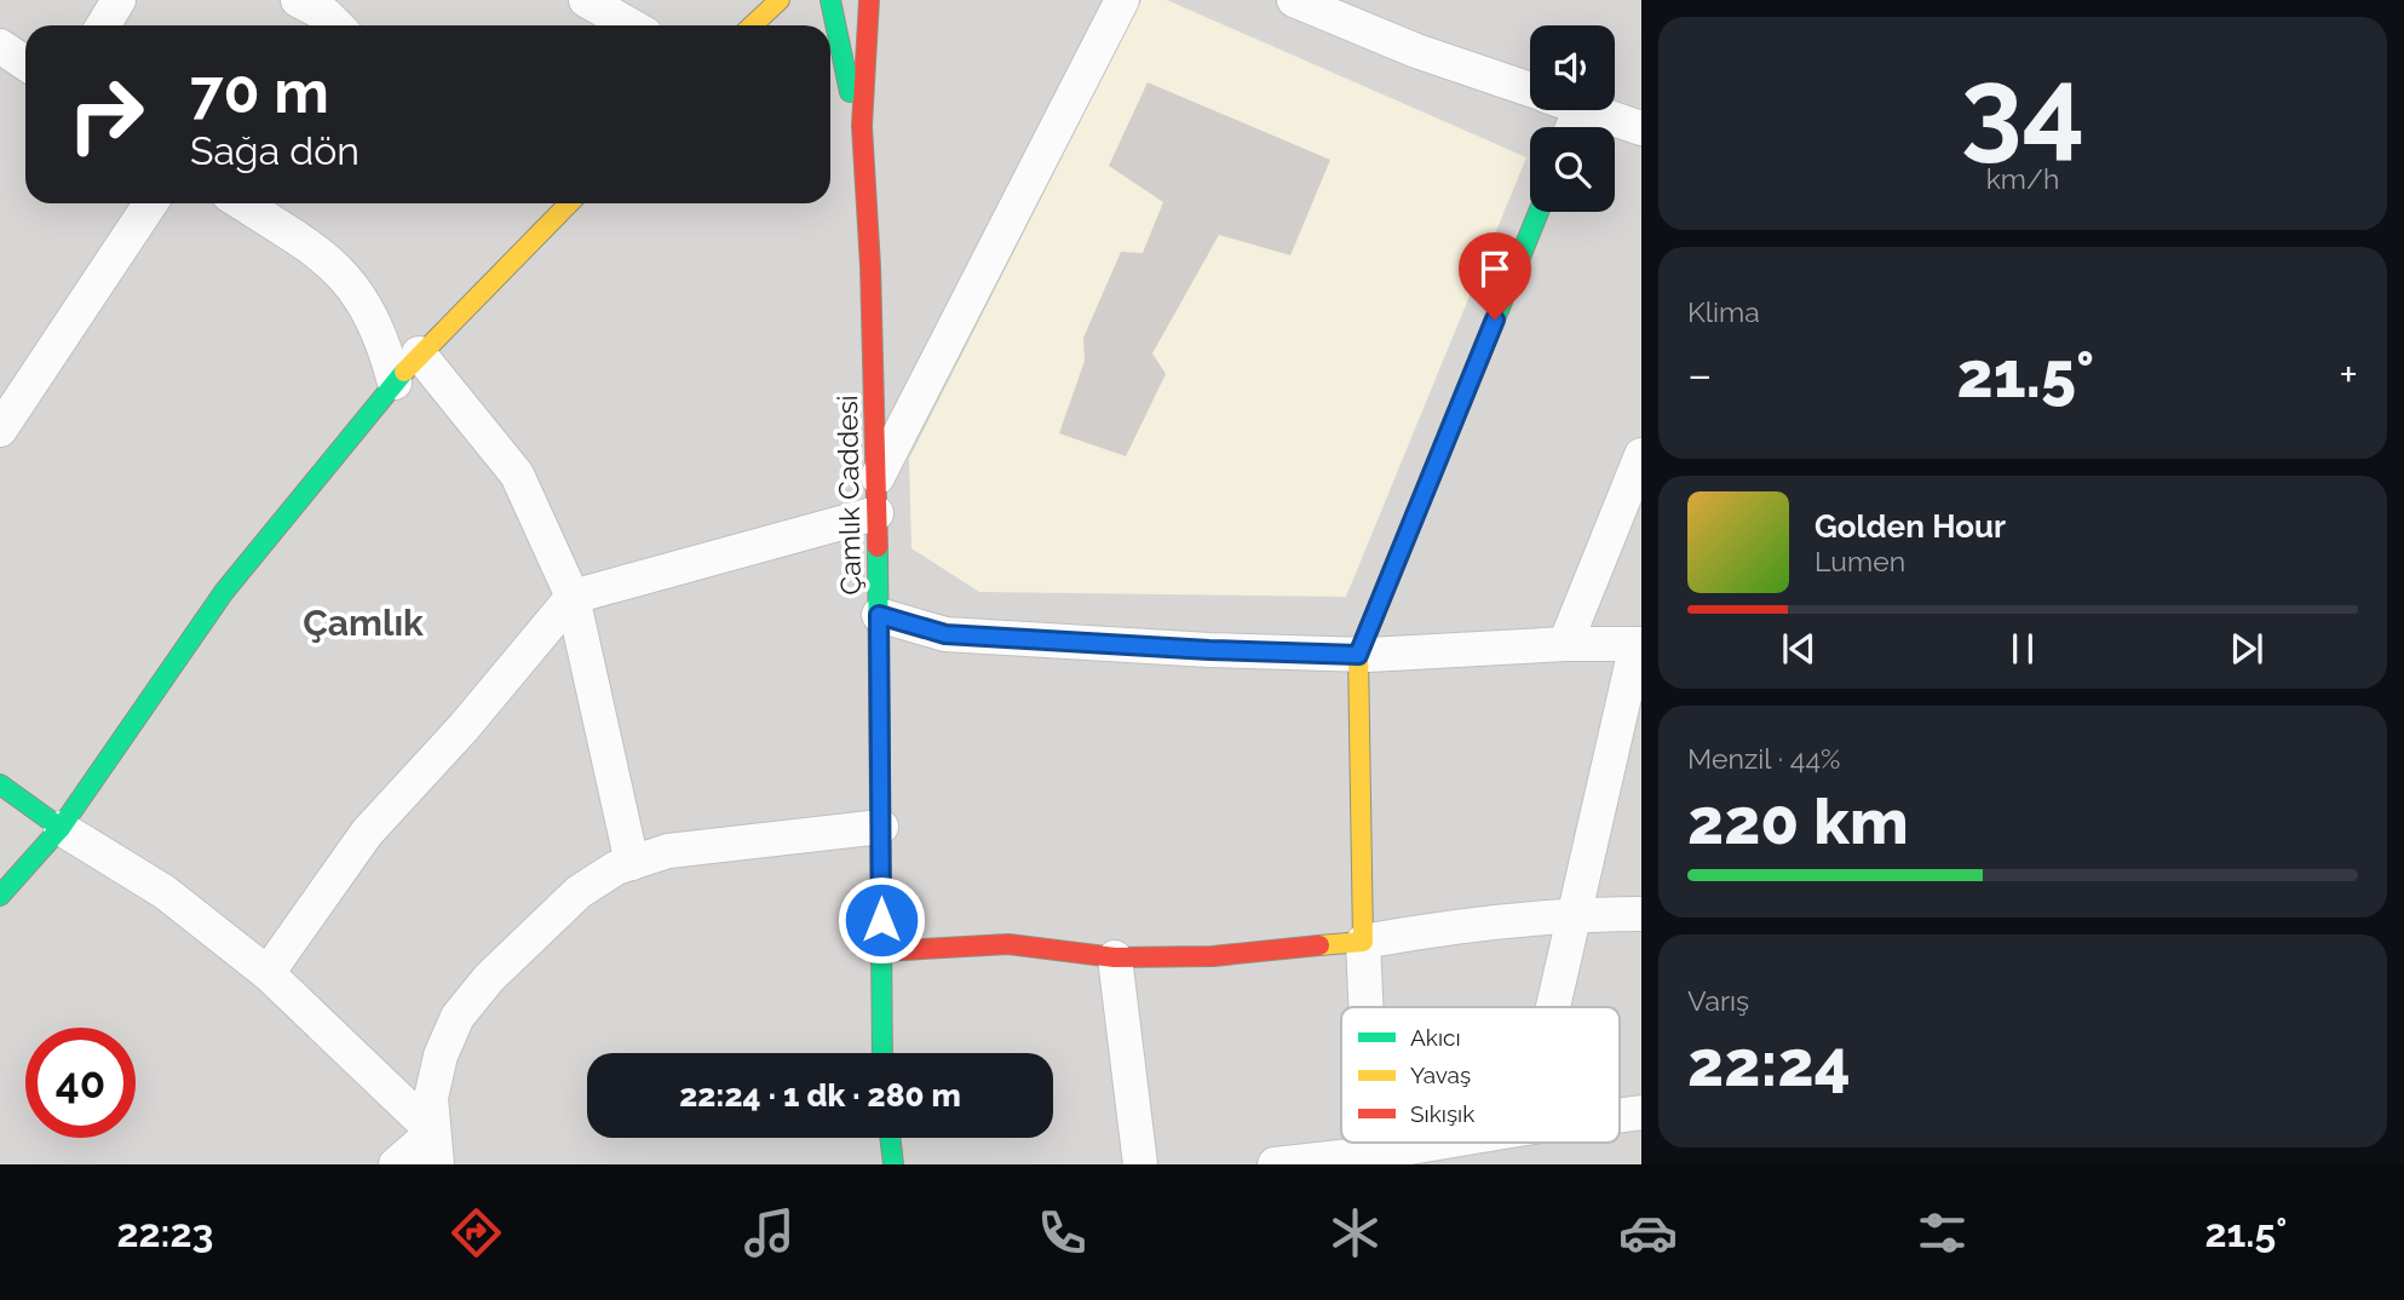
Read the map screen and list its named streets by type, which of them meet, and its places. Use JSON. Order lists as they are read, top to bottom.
{
  "streets": {
    "street": ["Çamlık Caddesi"]
  },
  "districts": ["Çamlık"],
  "legend": ["Akıcı", "Yavaş", "Sıkışık"],
  "page": {
    "tile": [
      ["34", "km/h"],
      "Klima",
      ["Menzil · 44%", "220 km"],
      ["Varış", "22:24"]
    ],
    "turn": ["70 m", "Sağa dön"],
    "heat": ["−", "21.5°", "+"],
    "song": ["Golden Hour", "Lumen"],
    "limit": "40",
    "trip": "22:24 · 1 dk · 280 m",
    "tabs": ["22:23", "21.5°"]
  }
}
